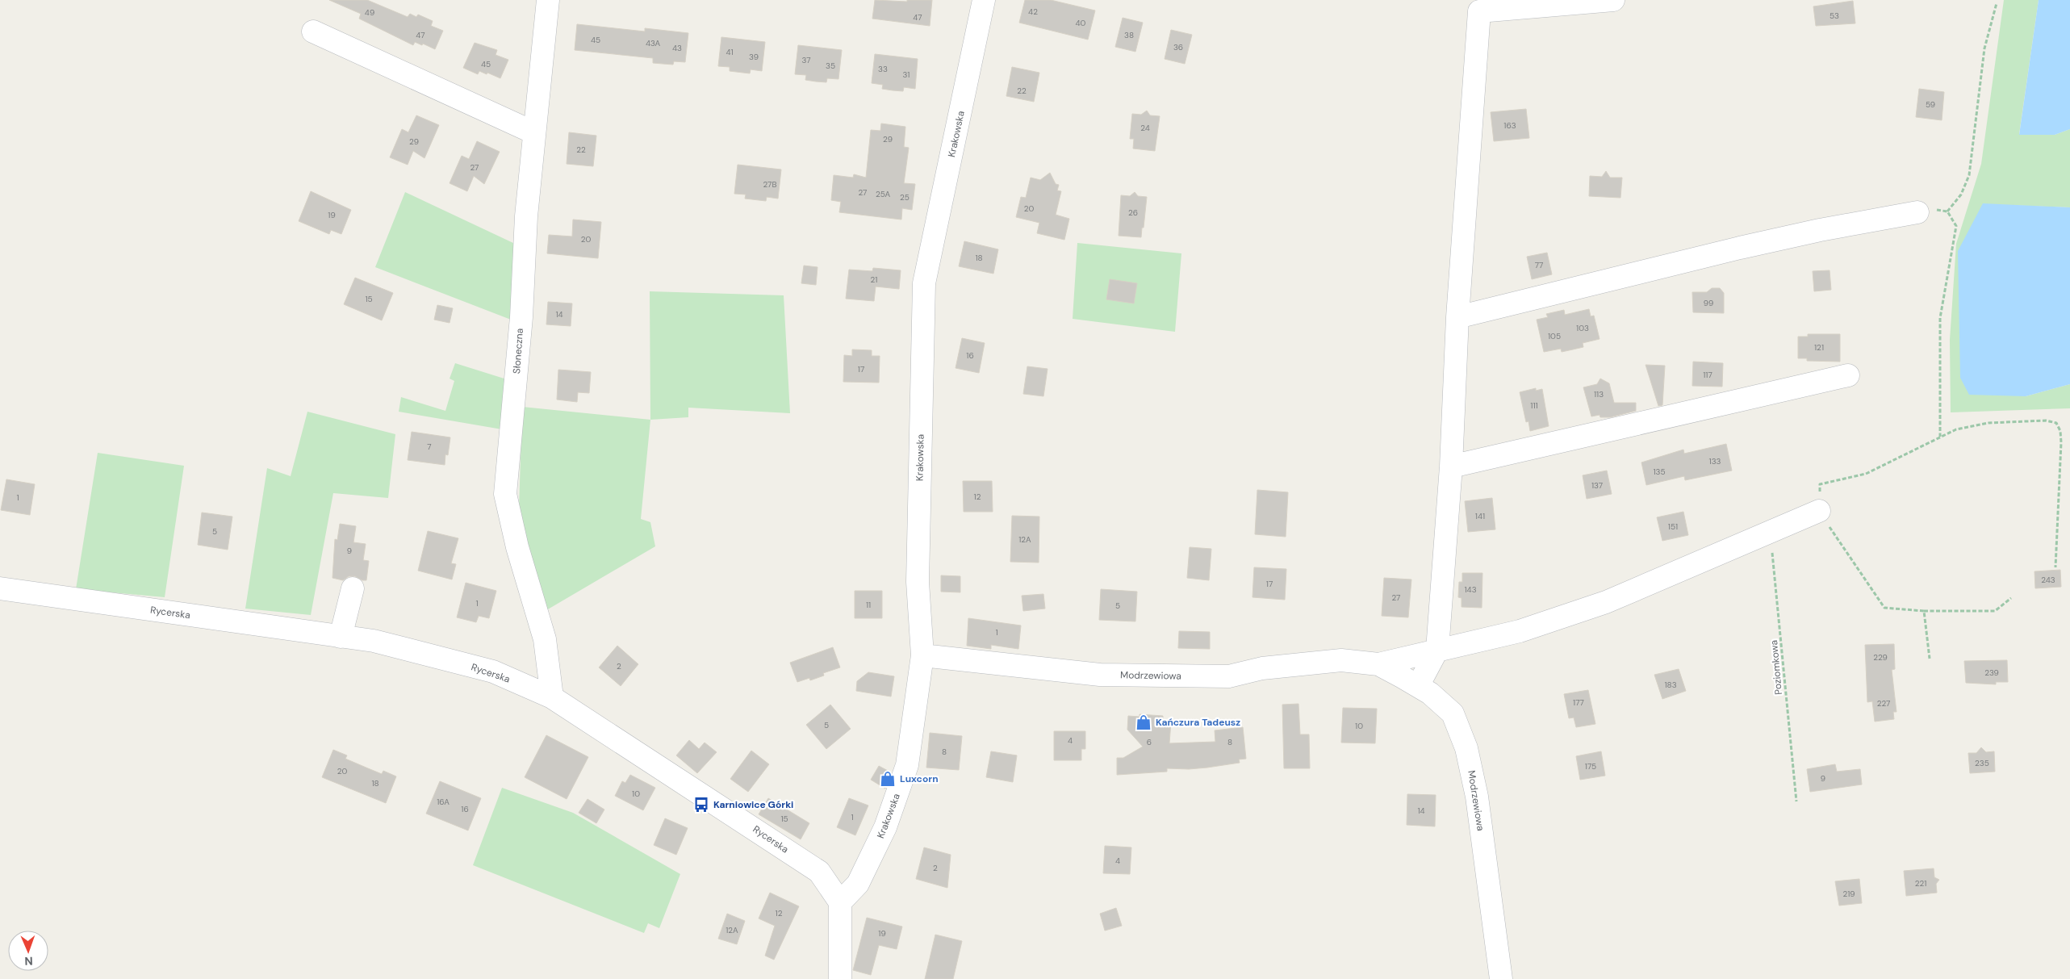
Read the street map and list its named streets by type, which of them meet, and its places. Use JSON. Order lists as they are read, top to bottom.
{
  "streets": {
    "street": [
      "Krakowska",
      "Słoneczna",
      "Rycerska",
      "Modrzewiowa"
    ],
    "path": ["Poziomkowa"]
  },
  "crossings": [
    ["Krakowska", "Rycerska"],
    ["Krakowska", "Modrzewiowa"],
    ["Słoneczna", "Rycerska"],
    ["Poziomkowa", "Modrzewiowa"]
  ],
  "places": {
    "shop": ["Kańczura Tadeusz", "Luxcorn"],
    "bus stop": ["Karniowice Górki"]
  },
  "house_numbers": [
    "42",
    "49",
    "53",
    "47",
    "40",
    "47",
    "38",
    "45",
    "43A",
    "36",
    "43",
    "41",
    "39",
    "37",
    "45",
    "35",
    "33",
    "31",
    "22",
    "59",
    "163",
    "24",
    "29",
    "29",
    "22",
    "27",
    "27B",
    "27",
    "25A",
    "25",
    "20",
    "26",
    "19",
    "20",
    "18",
    "77",
    "21",
    "15",
    "99",
    "14",
    "103",
    "105",
    "121",
    "16",
    "17",
    "117",
    "113",
    "111",
    "7",
    "133",
    "135",
    "137",
    "12",
    "1",
    "141",
    "151",
    "5",
    "12A",
    "9",
    "243",
    "17",
    "143",
    "27",
    "1",
    "11",
    "5",
    "1",
    "229",
    "2",
    "239",
    "183",
    "177",
    "227",
    "5",
    "10",
    "4",
    "6",
    "8",
    "8",
    "235",
    "175",
    "20",
    "9",
    "18",
    "10",
    "16A",
    "16",
    "14",
    "1",
    "15",
    "4",
    "2",
    "221",
    "219",
    "12",
    "12A",
    "19"
  ],
  "north": "bottom"
}
